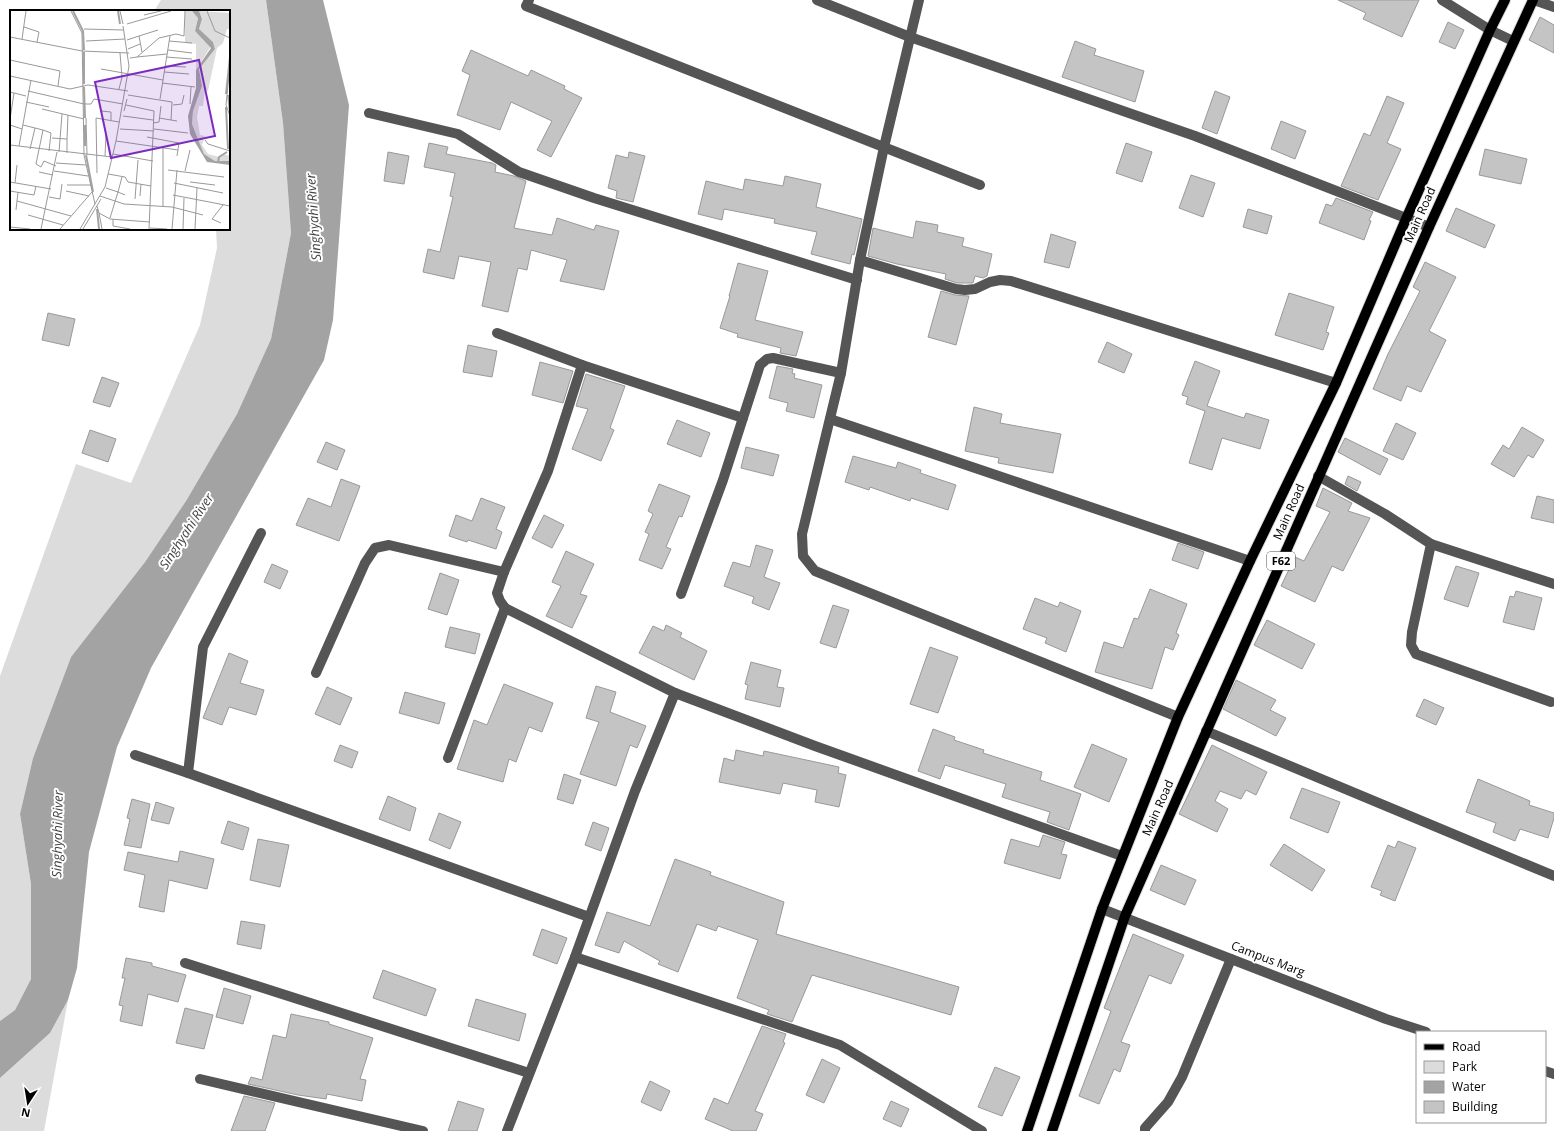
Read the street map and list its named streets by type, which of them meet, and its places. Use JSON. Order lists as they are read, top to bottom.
{
  "streets": {
    "main road": ["Main Road", "F62"],
    "street": ["Campus Marg"]
  },
  "crossings": [
    ["Main Road", "Campus Marg"]
  ],
  "water": ["Singhyahi River"],
  "legend": [
    "Road",
    "Park",
    "Water",
    "Building"
  ],
  "north": "bottom"
}
